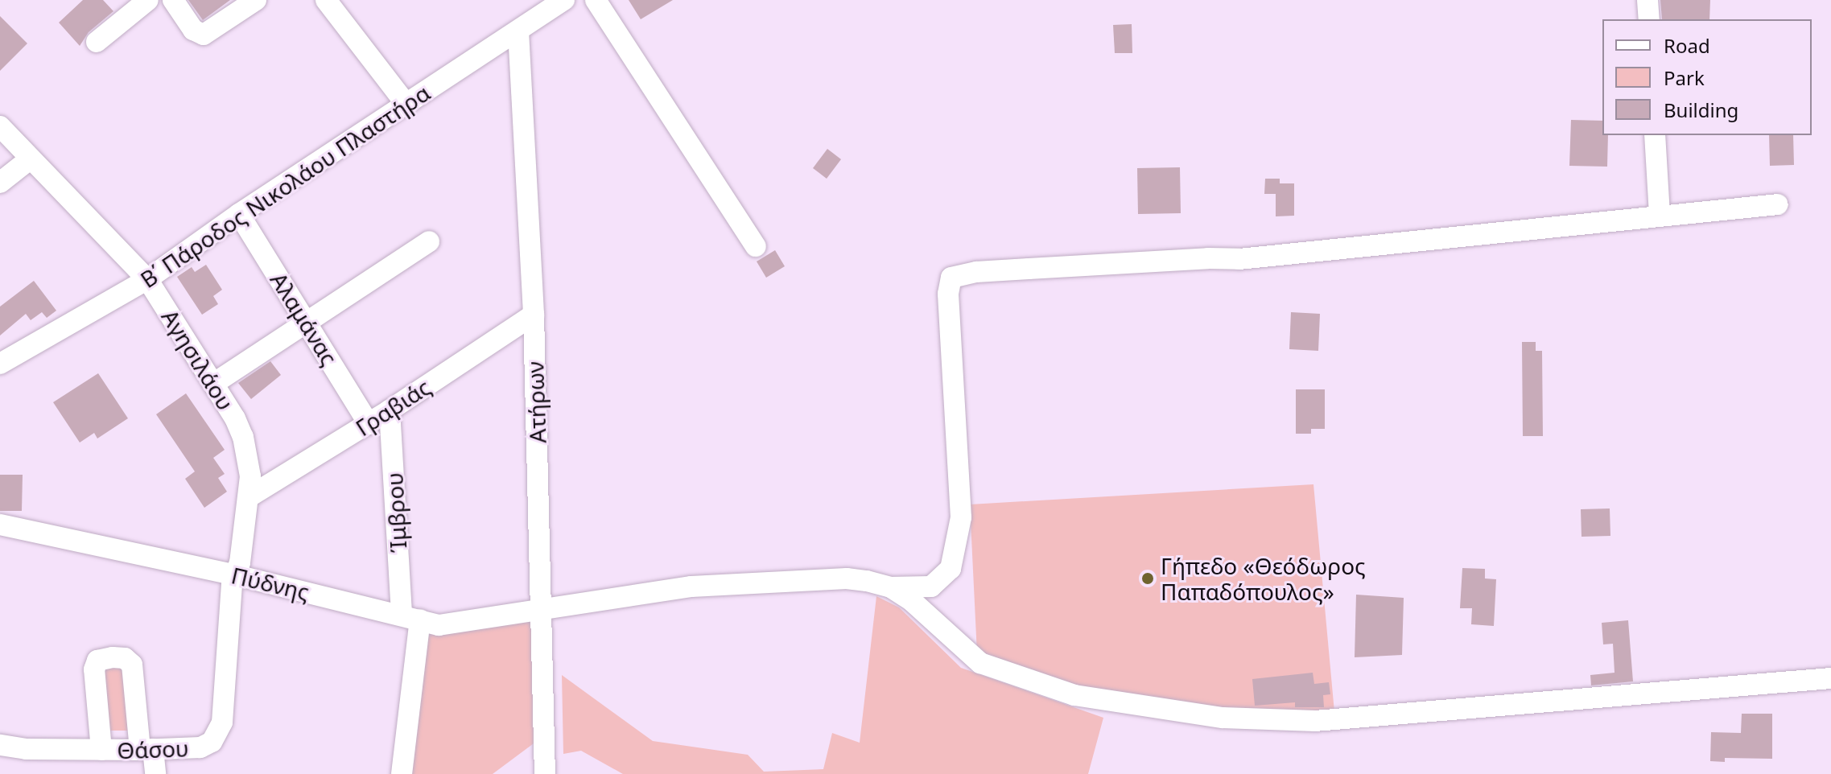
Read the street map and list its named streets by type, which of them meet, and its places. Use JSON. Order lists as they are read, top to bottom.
{
  "streets": {
    "street": [
      "Β΄ Πάροδος Νικολάου Πλαστήρα",
      "Αλαμάνας",
      "Αγησιλάου",
      "Ατήρων",
      "Γραβιάς",
      "Ίμβρου",
      "Πύδνης",
      "Θάσου"
    ]
  },
  "crossings": [
    ["Β΄ Πάροδος Νικολάου Πλαστήρα", "Αλαμάνας"],
    ["Β΄ Πάροδος Νικολάου Πλαστήρα", "Αγησιλάου"],
    ["Β΄ Πάροδος Νικολάου Πλαστήρα", "Ατήρων"],
    ["Αλαμάνας", "Γραβιάς"],
    ["Αγησιλάου", "Γραβιάς"],
    ["Αγησιλάου", "Πύδνης"],
    ["Αγησιλάου", "Θάσου"],
    ["Ατήρων", "Γραβιάς"],
    ["Ατήρων", "Πύδνης"],
    ["Γραβιάς", "Ίμβρου"],
    ["Ίμβρου", "Πύδνης"],
    ["Πύδνης", "Θάσου"]
  ],
  "places": ["Γήπεδο «Θεόδωρος Παπαδόπουλος»"],
  "legend": ["Road", "Park", "Building"]
}
